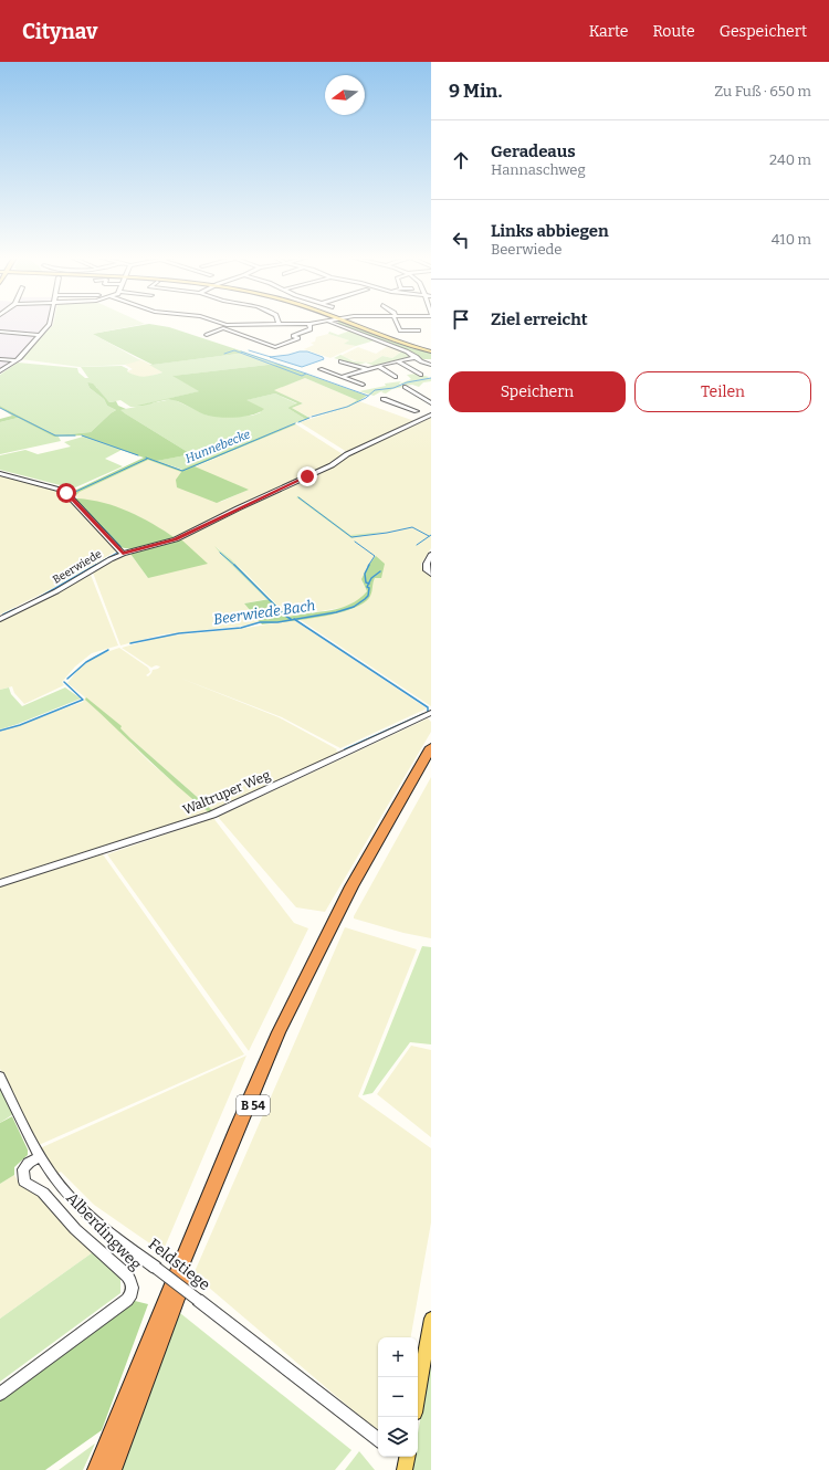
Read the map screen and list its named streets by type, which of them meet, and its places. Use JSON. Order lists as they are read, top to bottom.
{
  "streets": {
    "highway": ["B 54"],
    "street": [
      "Beerwiede",
      "Waltruper Weg",
      "Alberdingweg",
      "Feldstiege"
    ]
  },
  "crossings": [
    ["Alberdingweg", "Feldstiege"]
  ],
  "water": ["Hunnebecke", "Beerwiede Bach"],
  "north": "left",
  "page": {
    "header": "Citynav",
    "nav": ["Karte", "Route", "Gespeichert"],
    "heading": ["9 Min.", "Zu Fuß · 650 m"],
    "list": [
      ["Geradeaus", "Hannaschweg", "240 m"],
      ["Links abbiegen", "Beerwiede", "410 m"],
      "Ziel erreicht"
    ],
    "buttons": ["Speichern", "Teilen"],
    "map_buttons": ["+", "−"]
  }
}
